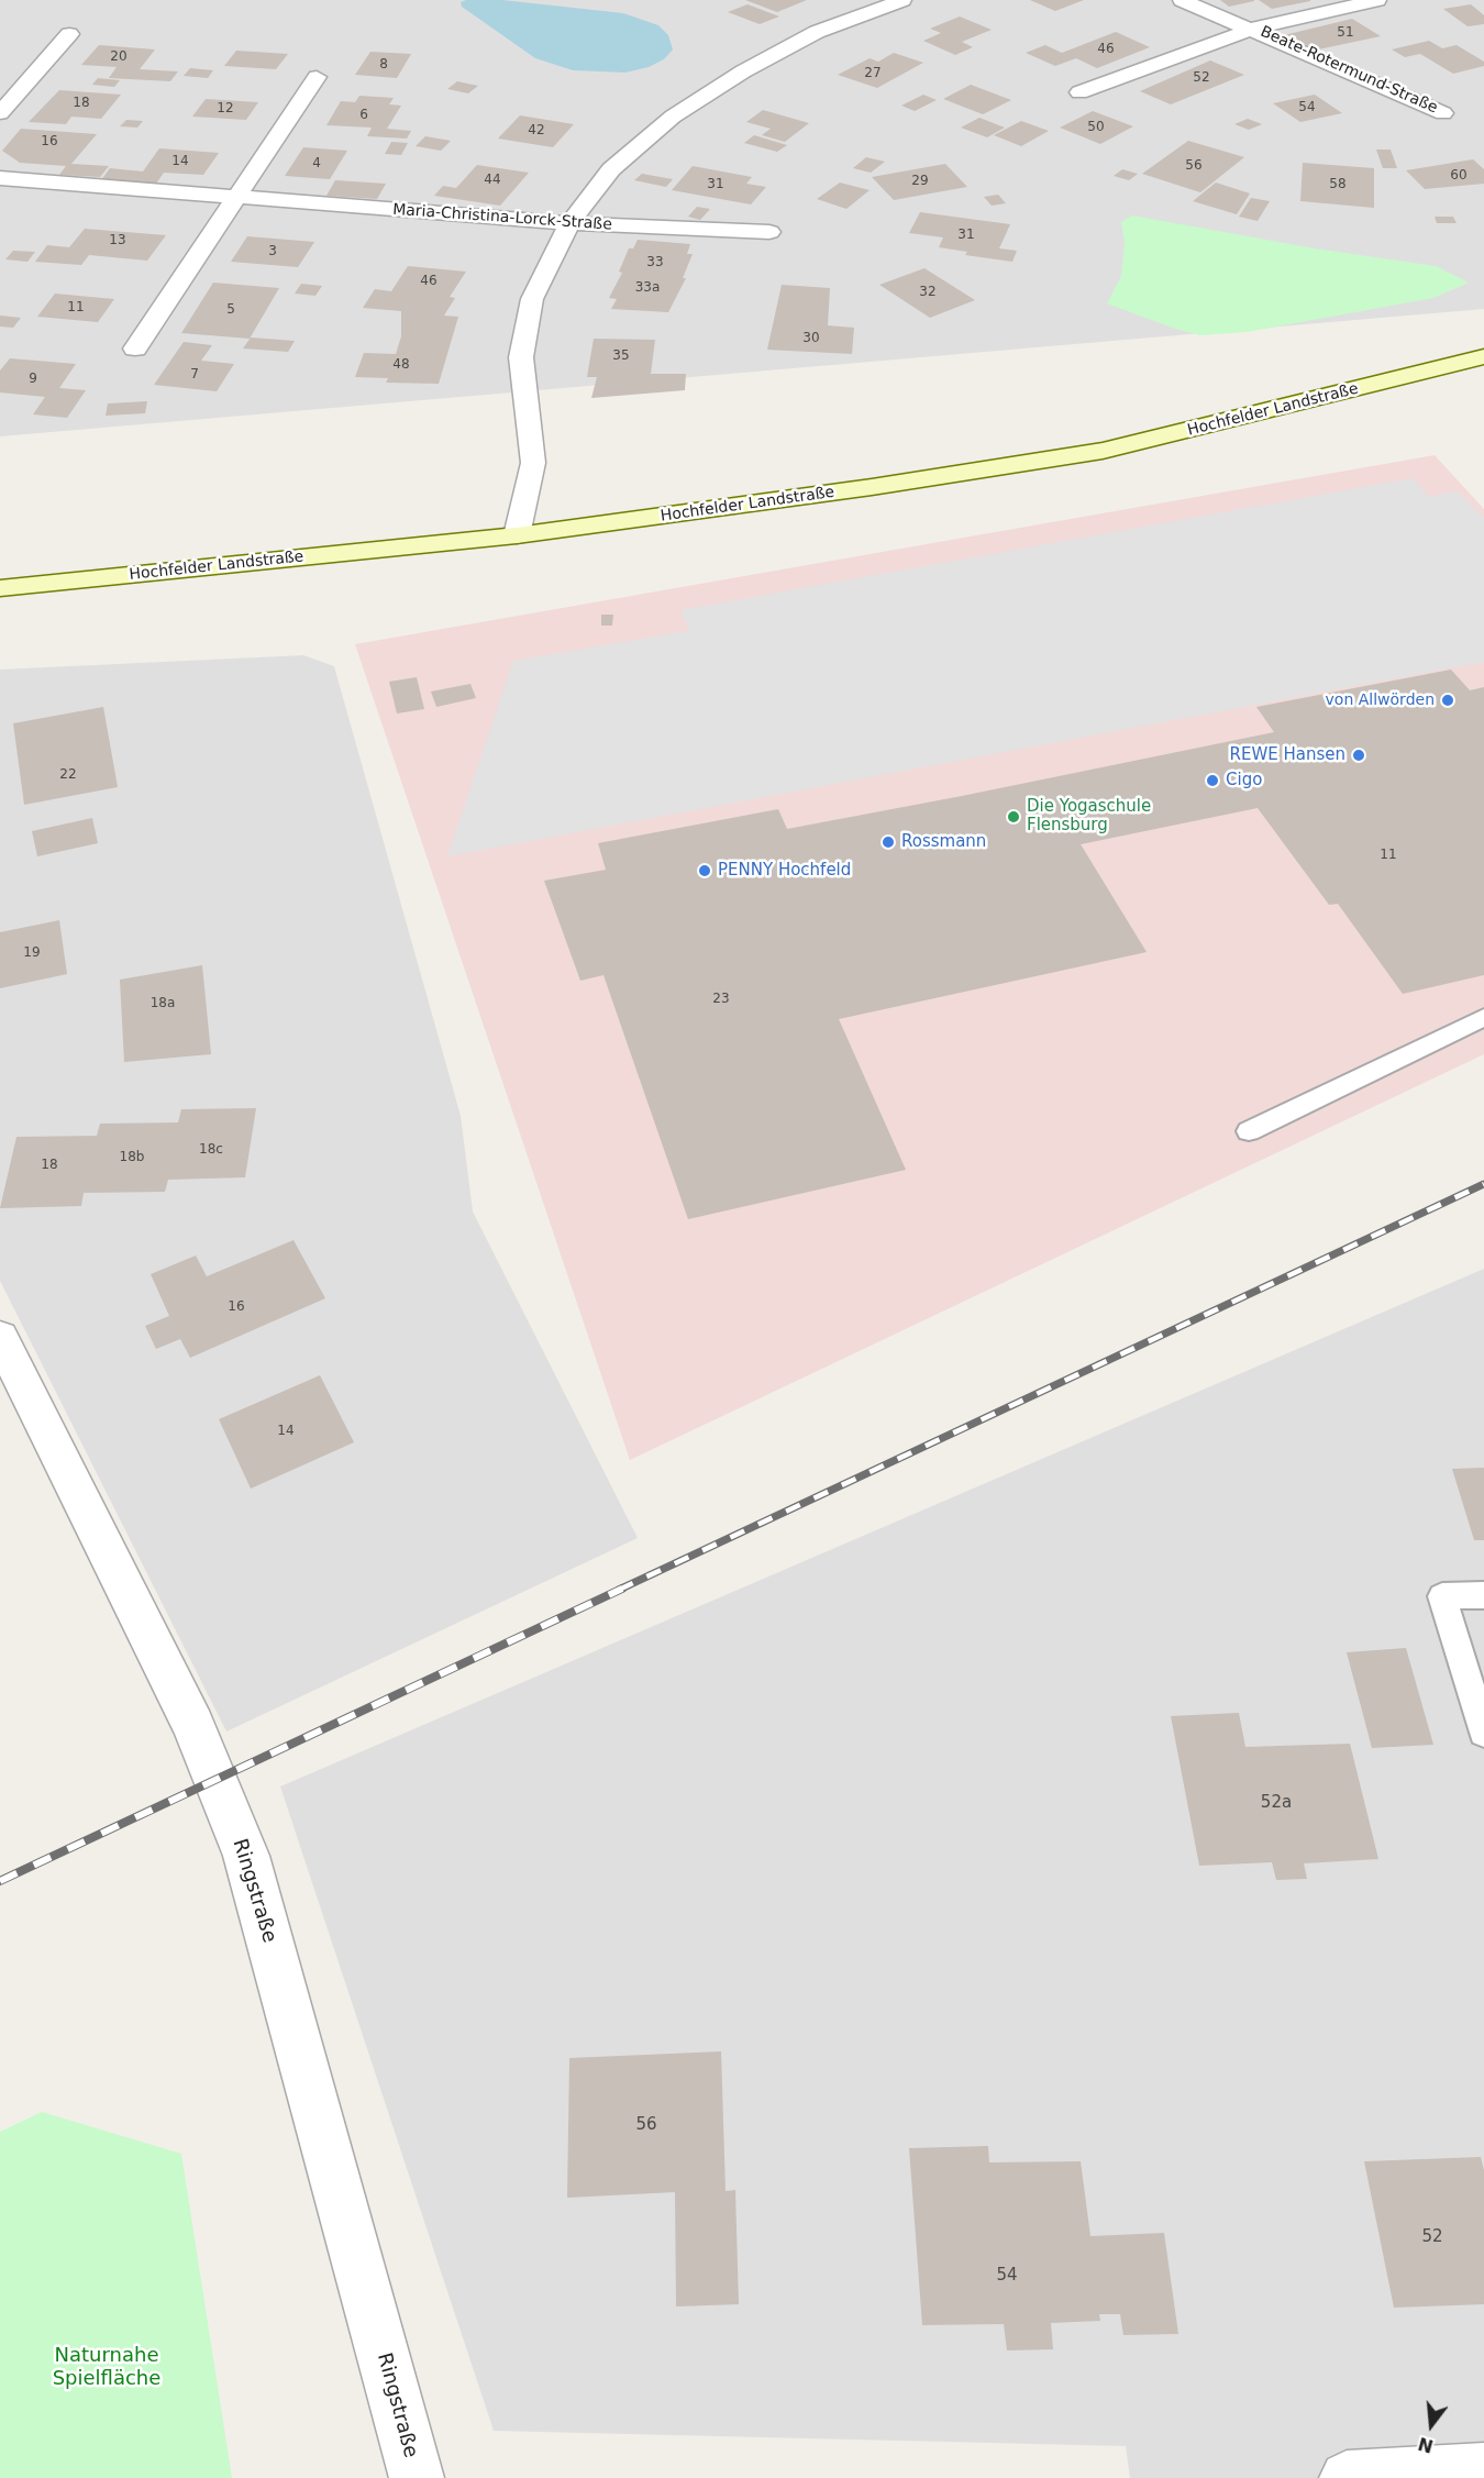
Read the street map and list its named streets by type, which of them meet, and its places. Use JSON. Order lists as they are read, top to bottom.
{
  "streets": {
    "main road": ["Hochfelder Landstraße"],
    "street": ["Beate-Rotermund-Straße", "Maria-Christina-Lorck-Straße", "Ringstraße"]
  },
  "parks": ["Naturnahe Spielfläche"],
  "places": [
    "von Allwörden",
    "REWE Hansen",
    "Cigo",
    "Die Yogaschule Flensburg",
    "Rossmann",
    "PENNY Hochfeld"
  ],
  "house_numbers": [
    "51",
    "46",
    "20",
    "8",
    "27",
    "52",
    "18",
    "54",
    "12",
    "6",
    "50",
    "42",
    "16",
    "14",
    "4",
    "56",
    "60",
    "44",
    "29",
    "31",
    "58",
    "31",
    "13",
    "3",
    "33",
    "46",
    "33a",
    "32",
    "11",
    "5",
    "30",
    "35",
    "48",
    "7",
    "9",
    "22",
    "11",
    "19",
    "23",
    "18a",
    "18c",
    "18b",
    "18",
    "16",
    "14",
    "52a",
    "56",
    "52",
    "54"
  ],
  "north": "bottom"
}
